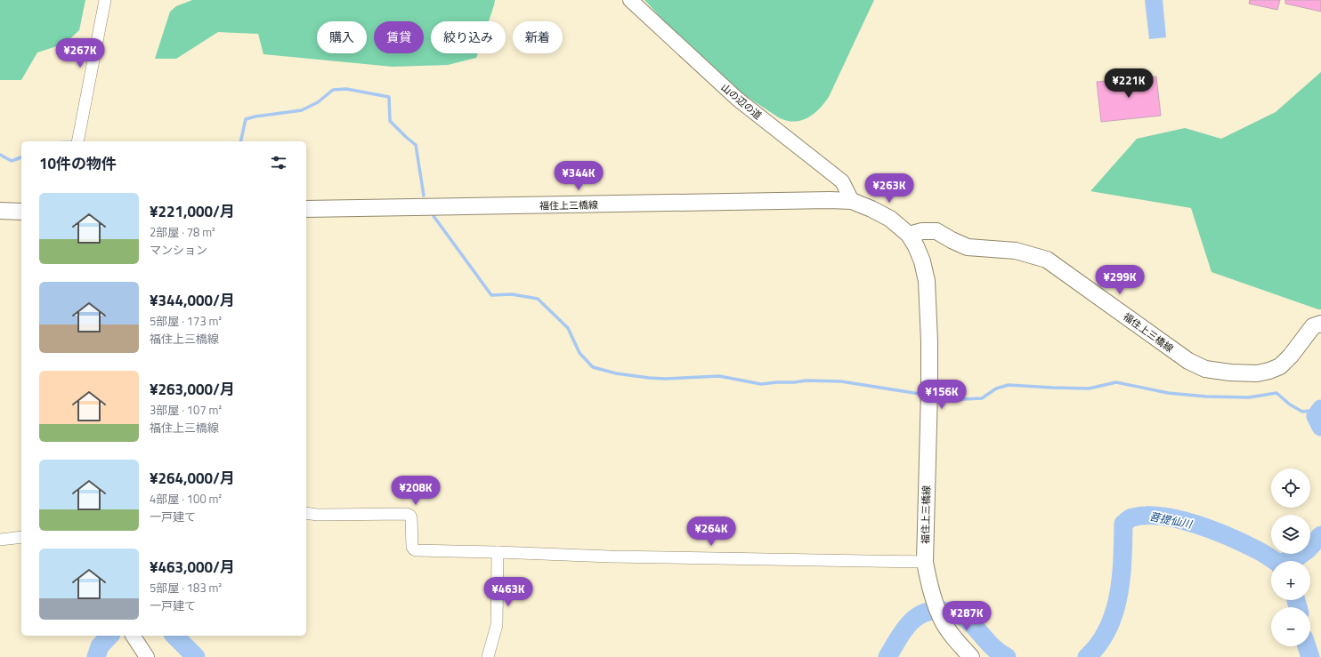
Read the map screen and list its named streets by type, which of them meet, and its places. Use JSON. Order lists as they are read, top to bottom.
{
  "streets": {
    "main road": ["福住上三橋線"],
    "street": ["山の辺の道"]
  },
  "crossings": [
    ["山の辺の道", "福住上三橋線"]
  ],
  "water": ["菩提仙川"],
  "page": {
    "chip": [
      "購入",
      "賃貸",
      "絞り込み",
      "新着"
    ],
    "price": [
      "¥267K",
      "¥221K",
      "¥344K",
      "¥263K",
      "¥299K",
      "¥156K",
      "¥208K",
      "¥264K",
      "¥463K",
      "¥287K"
    ],
    "heading": "10件の物件",
    "list": [
      {
        "name": "¥221,000/月",
        "note": "2部屋 · 78 m² · マンション"
      },
      {
        "name": "¥344,000/月",
        "note": "5部屋 · 173 m² · 福住上三橋線"
      },
      {
        "name": "¥263,000/月",
        "note": "3部屋 · 107 m² · 福住上三橋線"
      },
      {
        "name": "¥264,000/月",
        "note": "4部屋 · 100 m² · 一戸建て"
      },
      {
        "name": "¥463,000/月",
        "note": "5部屋 · 183 m² · 一戸建て"
      }
    ],
    "map_buttons": ["+", "−"]
  }
}
